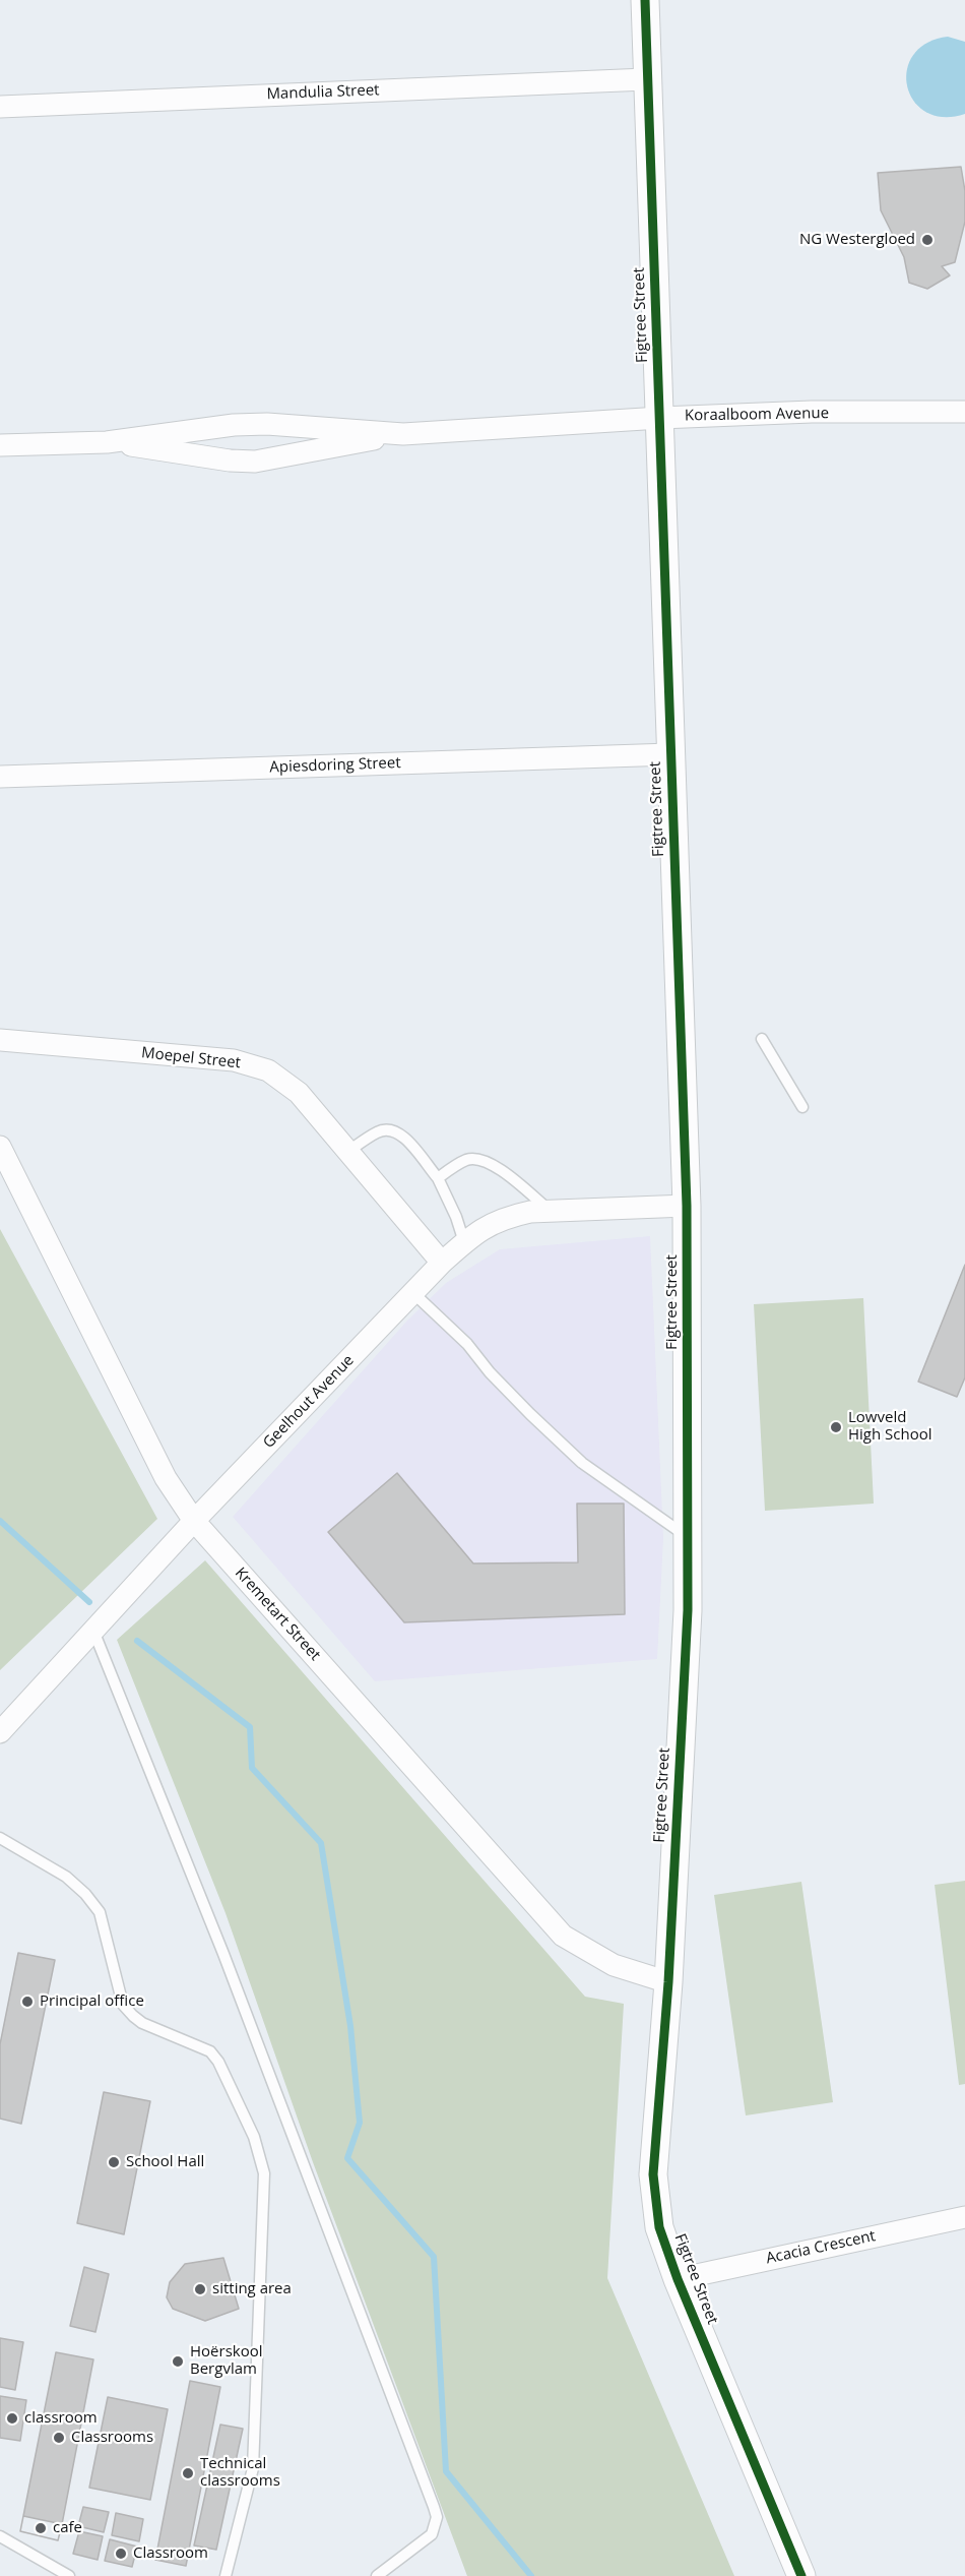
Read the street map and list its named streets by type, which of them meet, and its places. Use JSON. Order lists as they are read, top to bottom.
{
  "streets": {
    "street": [
      "Mandulia Street",
      "Figtree Street",
      "Koraalboom Avenue",
      "Apiesdoring Street",
      "Moepel Street",
      "Geelhout Avenue",
      "Kremetart Street",
      "Acacia Crescent"
    ]
  },
  "crossings": [
    ["Mandulia Street", "Figtree Street"],
    ["Figtree Street", "Koraalboom Avenue"],
    ["Figtree Street", "Apiesdoring Street"],
    ["Figtree Street", "Geelhout Avenue"],
    ["Figtree Street", "Kremetart Street"],
    ["Figtree Street", "Acacia Crescent"],
    ["Moepel Street", "Geelhout Avenue"],
    ["Geelhout Avenue", "Kremetart Street"]
  ],
  "places": [
    "NG Westergloed",
    "Lowveld High School",
    "Principal office",
    "School Hall",
    "sitting area",
    "Hoërskool Bergvlam",
    "classroom",
    "Classrooms",
    "Technical classrooms",
    "cafe",
    "Classroom"
  ]
}
